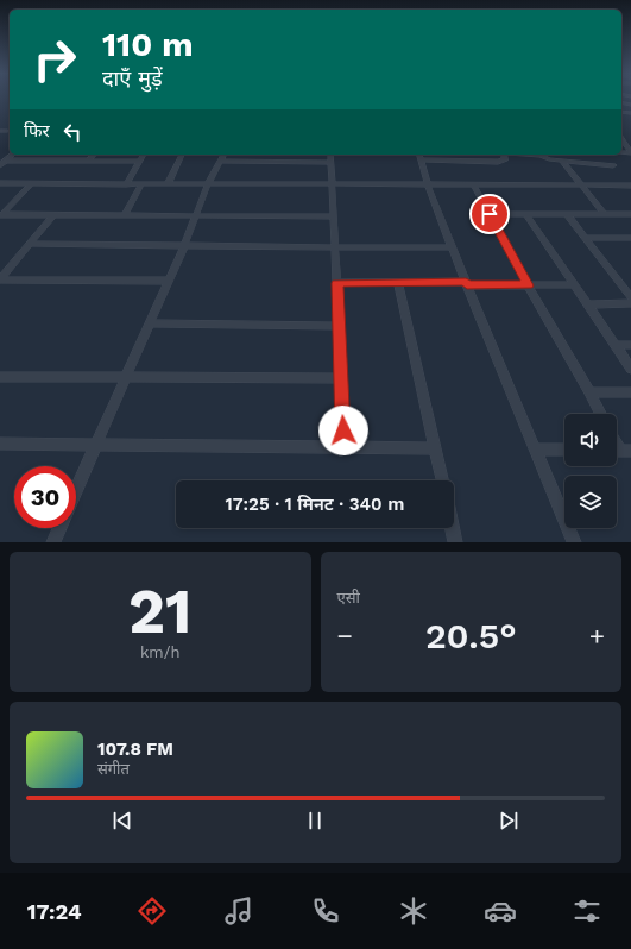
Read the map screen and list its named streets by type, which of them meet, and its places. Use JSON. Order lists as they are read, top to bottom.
{
  "page": {
    "turn": ["110 m", "दाएँ मुड़ें"],
    "then": "फिर",
    "limit": "30",
    "trip": "17:25 · 1 मिनट · 340 m",
    "tile": [
      ["21", "km/h"],
      "एसी"
    ],
    "heat": ["−", "20.5°", "+"],
    "song": ["107.8 FM", "संगीत"],
    "tabs": "17:24"
  }
}
